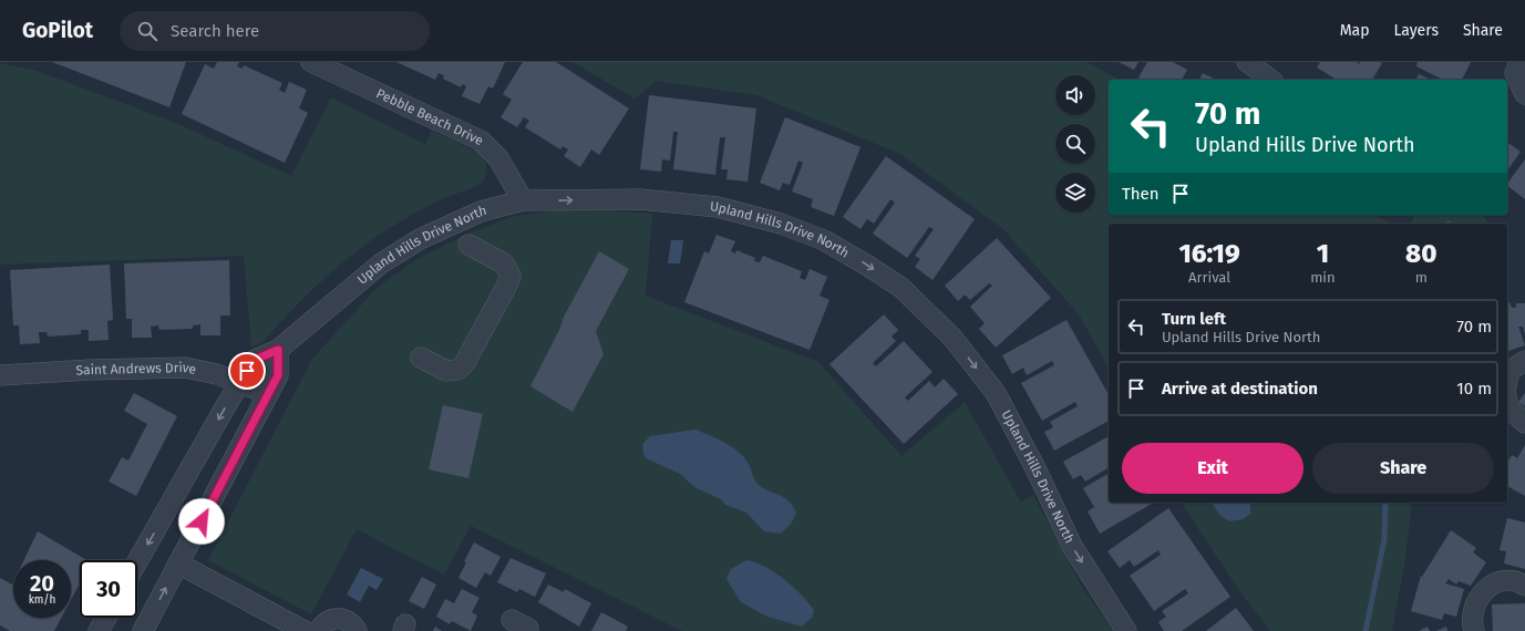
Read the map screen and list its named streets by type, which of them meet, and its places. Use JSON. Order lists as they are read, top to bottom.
{
  "streets": {
    "street": ["Pebble Beach Drive", "Upland Hills Drive North", "Saint Andrews Drive"]
  },
  "crossings": [
    ["Pebble Beach Drive", "Upland Hills Drive North"],
    ["Upland Hills Drive North", "Saint Andrews Drive"]
  ],
  "page": {
    "header": "GoPilot",
    "search": "Search here",
    "nav": ["Map", "Layers", "Share"],
    "turn": ["70 m", "Upland Hills Drive North"],
    "then": "Then",
    "eta": [
      "16:19",
      "Arrival",
      "1",
      "min",
      "80",
      "m"
    ],
    "list": [
      {
        "name": "Turn left",
        "note": "Upland Hills Drive North",
        "value": "70 m"
      },
      {
        "name": "Arrive at destination",
        "value": "10 m"
      }
    ],
    "buttons": ["Exit", "Share"],
    "speed": "20 km/h",
    "limit": "30"
  }
}
